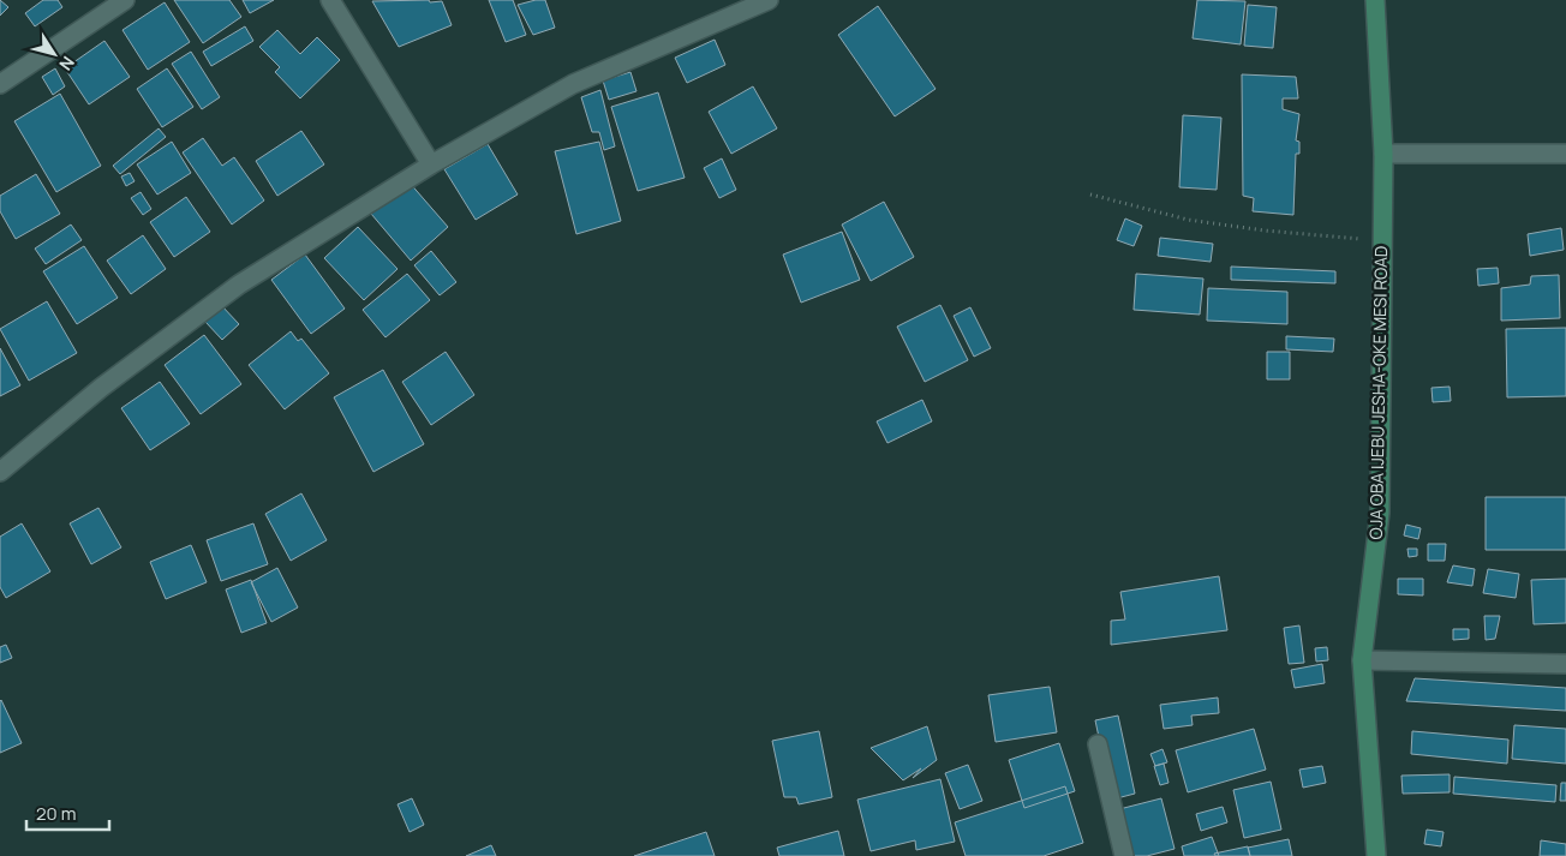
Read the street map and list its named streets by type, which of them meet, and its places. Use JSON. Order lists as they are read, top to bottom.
{
  "streets": {
    "main road": ["OJA OBA IJEBU JESHA-OKE MESI ROAD"]
  },
  "scale_bar": "20 m",
  "north": "bottom right"
}
